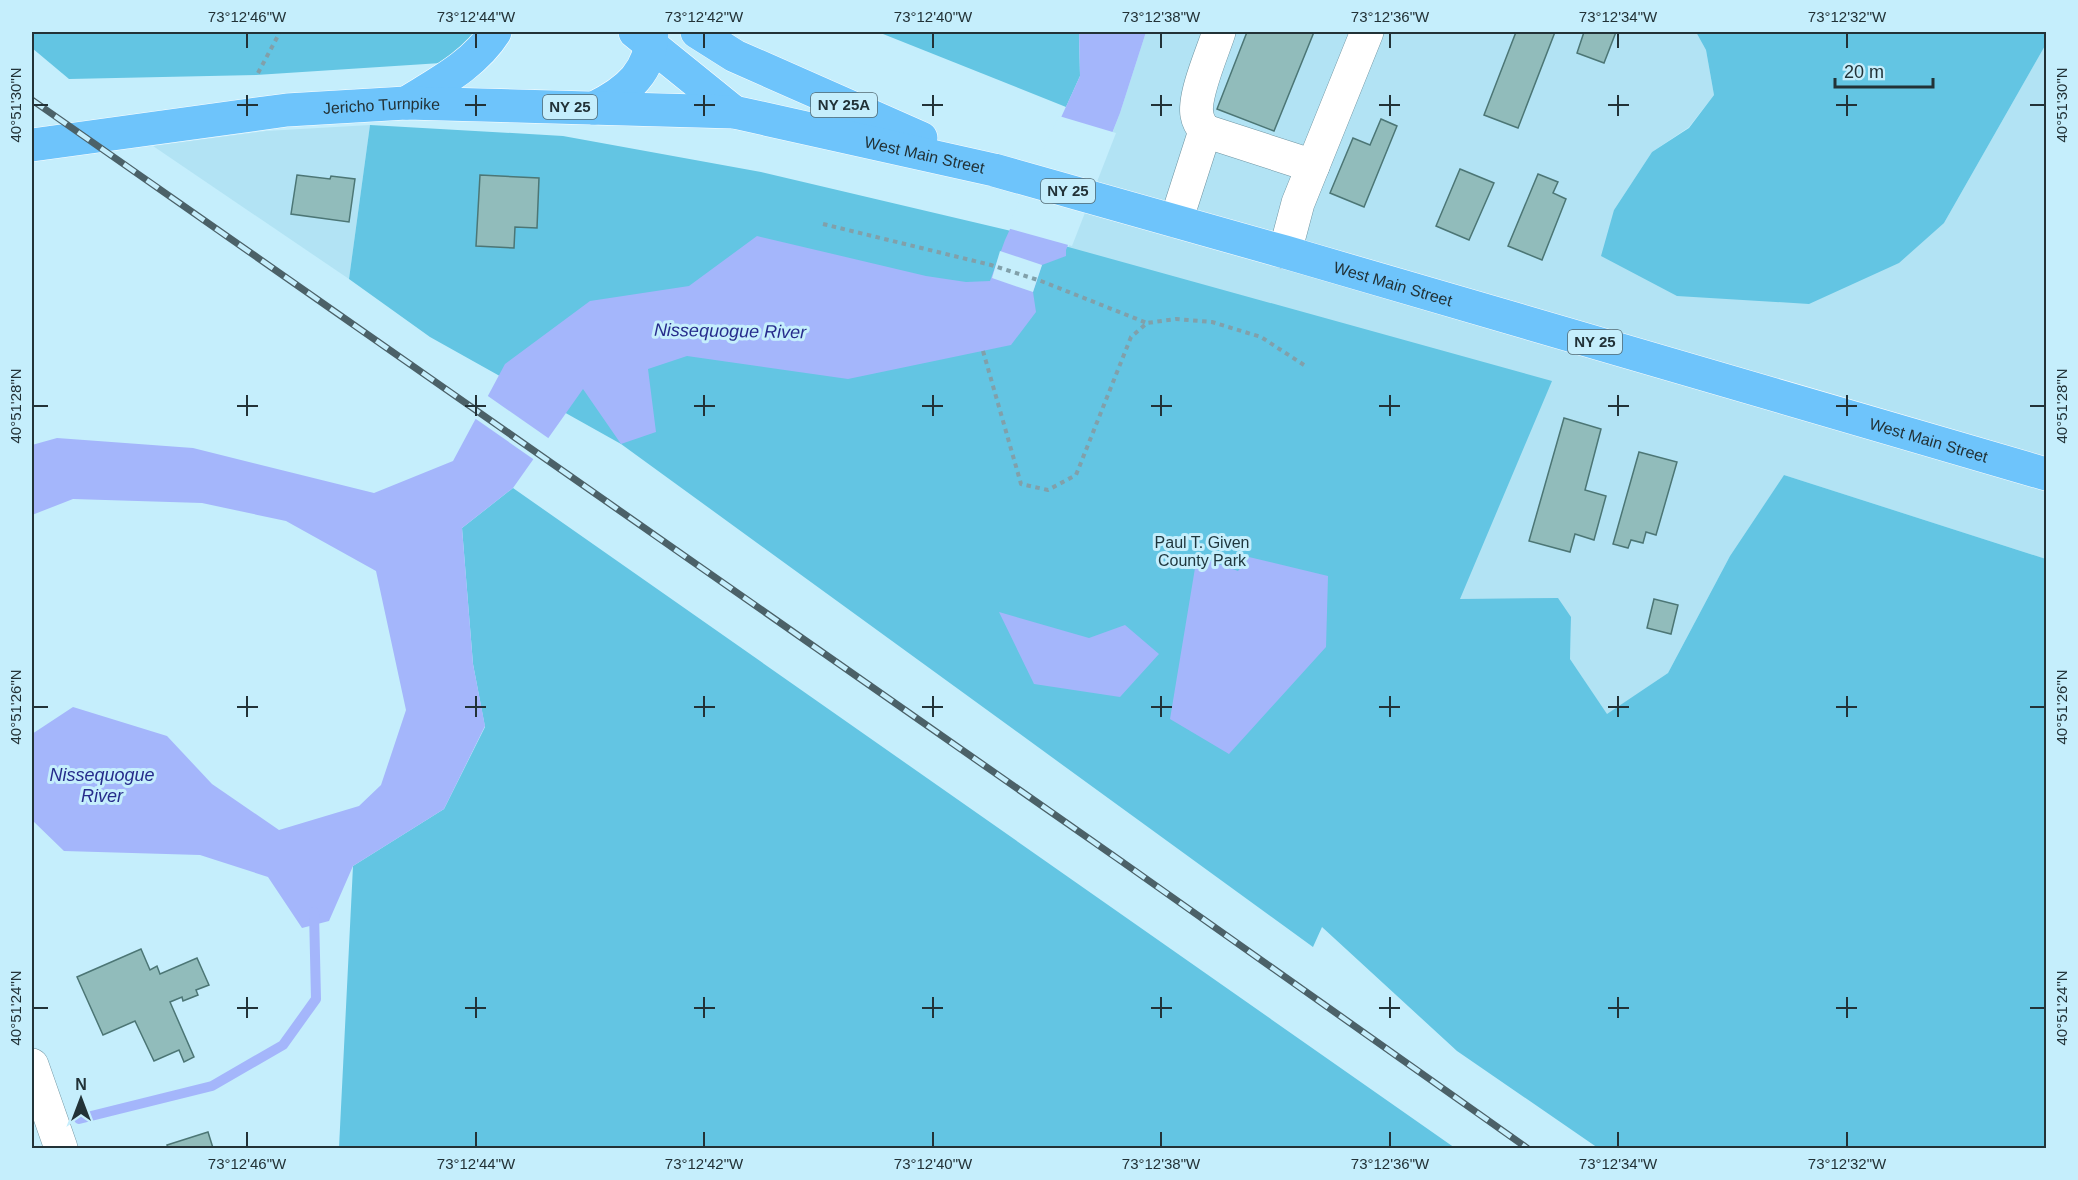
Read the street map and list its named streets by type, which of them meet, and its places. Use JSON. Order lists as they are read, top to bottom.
{
  "streets": {
    "main road": [
      "NY 25A",
      "Jericho Turnpike",
      "NY 25",
      "West Main Street"
    ]
  },
  "crossings": [
    ["NY 25A", "West Main Street"],
    ["Jericho Turnpike", "West Main Street"]
  ],
  "water": ["Nissequogue River"],
  "parks": ["Paul T. Given County Park"],
  "scale_bar": "20 m",
  "north": "top",
  "coordinates": [
    "73°12'46\"W",
    "73°12'44\"W",
    "73°12'42\"W",
    "73°12'40\"W",
    "73°12'38\"W",
    "73°12'36\"W",
    "73°12'34\"W",
    "73°12'32\"W",
    "40°51'30\"N",
    "40°51'28\"N",
    "40°51'26\"N",
    "40°51'24\"N"
  ]
}
